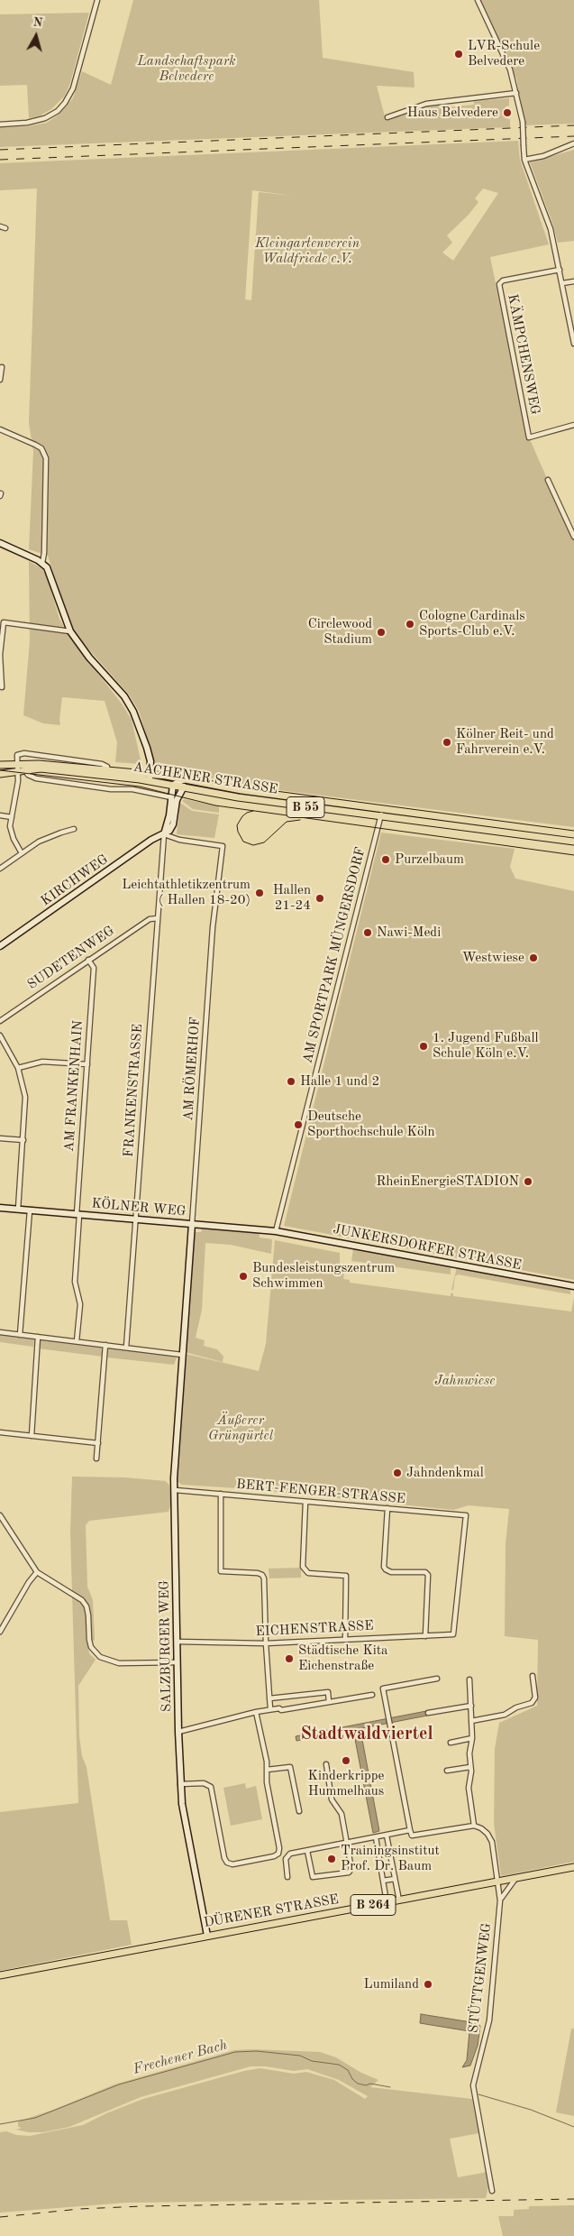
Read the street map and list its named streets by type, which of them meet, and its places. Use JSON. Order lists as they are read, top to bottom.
{
  "streets": {
    "main road": [
      "AACHENER STRASSE",
      "B 55",
      "B 264",
      "DÜRENER STRASSE"
    ],
    "street": [
      "KÄMPCHENSWEG",
      "KIRCHWEG",
      "AM SPORTPARK MÜNGERSDORF",
      "SUDETENWEG",
      "AM RÖMERHOF",
      "AM FRANKENHAIN",
      "FRANKENSTRASSE",
      "KÖLNER WEG",
      "JUNKERSDORFER STRASSE",
      "BERT-FENGER-STRASSE",
      "EICHENSTRASSE",
      "SALZBURGER WEG",
      "STÜTTGENWEG"
    ]
  },
  "crossings": [
    ["AACHENER STRASSE", "AM SPORTPARK MÜNGERSDORF"],
    ["KIRCHWEG", "AM RÖMERHOF"],
    ["KIRCHWEG", "FRANKENSTRASSE"],
    ["AM SPORTPARK MÜNGERSDORF", "KÖLNER WEG"],
    ["AM SPORTPARK MÜNGERSDORF", "JUNKERSDORFER STRASSE"],
    ["SUDETENWEG", "AM FRANKENHAIN"],
    ["SUDETENWEG", "FRANKENSTRASSE"],
    ["AM RÖMERHOF", "FRANKENSTRASSE"],
    ["AM RÖMERHOF", "KÖLNER WEG"],
    ["AM RÖMERHOF", "SALZBURGER WEG"],
    ["AM FRANKENHAIN", "KÖLNER WEG"],
    ["FRANKENSTRASSE", "KÖLNER WEG"],
    ["KÖLNER WEG", "JUNKERSDORFER STRASSE"],
    ["BERT-FENGER-STRASSE", "EICHENSTRASSE"],
    ["BERT-FENGER-STRASSE", "SALZBURGER WEG"],
    ["EICHENSTRASSE", "SALZBURGER WEG"],
    ["SALZBURGER WEG", "DÜRENER STRASSE"],
    ["DÜRENER STRASSE", "STÜTTGENWEG"]
  ],
  "districts": ["Stadtwaldviertel"],
  "water": ["Frechener Bach"],
  "parks": [
    "Landschaftspark Belvedere",
    "Kleingartenverein Waldfriede e.V.",
    "Jahnwiese",
    "Äußerer Grüngürtel"
  ],
  "places": [
    "LVR-Schule Belvedere",
    "Haus Belvedere",
    "Cologne Cardinals Sports-Club e.V.",
    "Circlewood Stadium",
    "Kölner Reit- und Fahrverein e.V.",
    "Purzelbaum",
    "Leichtathletikzentrum ( Hallen 18-20)",
    "Hallen 21-24",
    "Nawi-Medi",
    "Westwiese",
    "1. Jugend Fußball Schule Köln e.V.",
    "Halle 1 und 2",
    "Deutsche Sporthochschule Köln",
    "RheinEnergieSTADION",
    "Bundesleistungszentrum Schwimmen",
    "Jahndenkmal",
    "Städtische Kita Eichenstraße",
    "Kinderkrippe Hummelhaus",
    "Trainingsinstitut Prof. Dr. Baum",
    "Lumiland"
  ],
  "north": "top"
}
